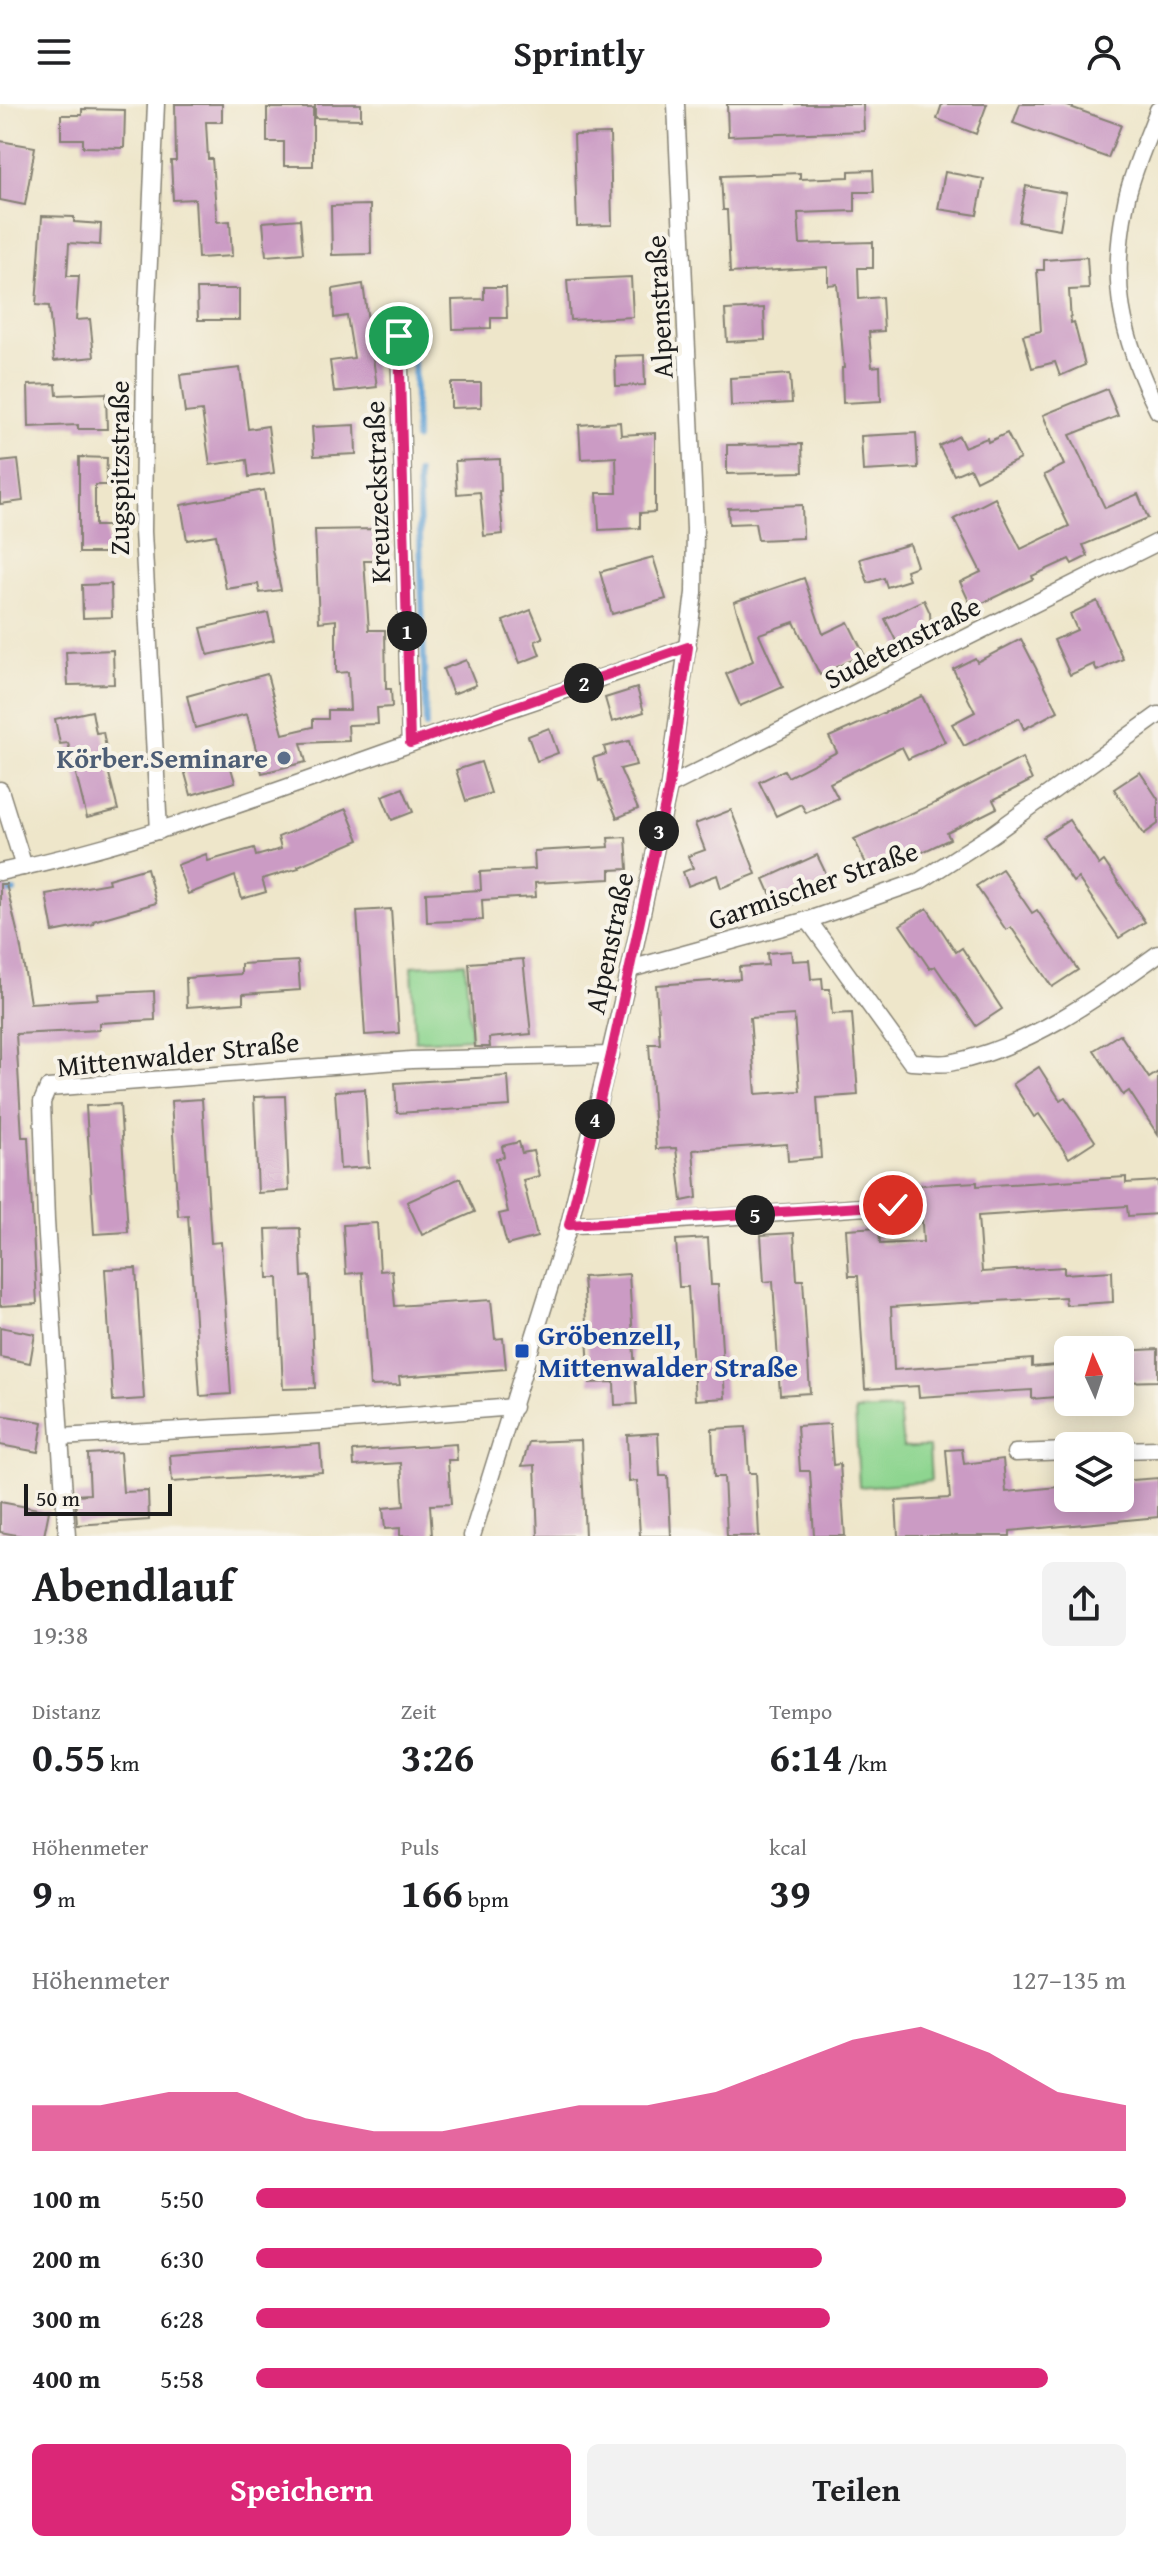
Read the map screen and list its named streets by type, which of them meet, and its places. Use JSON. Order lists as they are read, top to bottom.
{
  "streets": {
    "street": [
      "Alpenstraße",
      "Zugspitzstraße",
      "Kreuzeckstraße",
      "Sudetenstraße",
      "Garmischer Straße",
      "Mittenwalder Straße"
    ]
  },
  "crossings": [
    ["Alpenstraße", "Sudetenstraße"],
    ["Alpenstraße", "Garmischer Straße"],
    ["Alpenstraße", "Mittenwalder Straße"]
  ],
  "places": {
    "other": ["Körber.Seminare"],
    "transit": ["Gröbenzell, Mittenwalder Straße"]
  },
  "scale_bar": "50 m",
  "north": "top",
  "page": {
    "header": "Sprintly",
    "pins": [
      "1",
      "2",
      "3",
      "4",
      "5"
    ],
    "scale": "50 m",
    "heading": ["Abendlauf", "19:38"],
    "stats": [
      ["Distanz", "0.55 km"],
      ["Zeit", "3:26"],
      ["Tempo", "6:14 /km"],
      ["Höhenmeter", "9 m"],
      ["Puls", "166 bpm"],
      ["kcal", "39"]
    ],
    "chart": ["Höhenmeter", "127–135 m"],
    "list": [
      {
        "name": "100 m",
        "note": "5:50"
      },
      {
        "name": "200 m",
        "note": "6:30"
      },
      {
        "name": "300 m",
        "note": "6:28"
      },
      {
        "name": "400 m",
        "note": "5:58"
      }
    ],
    "buttons": ["Speichern", "Teilen"]
  }
}
